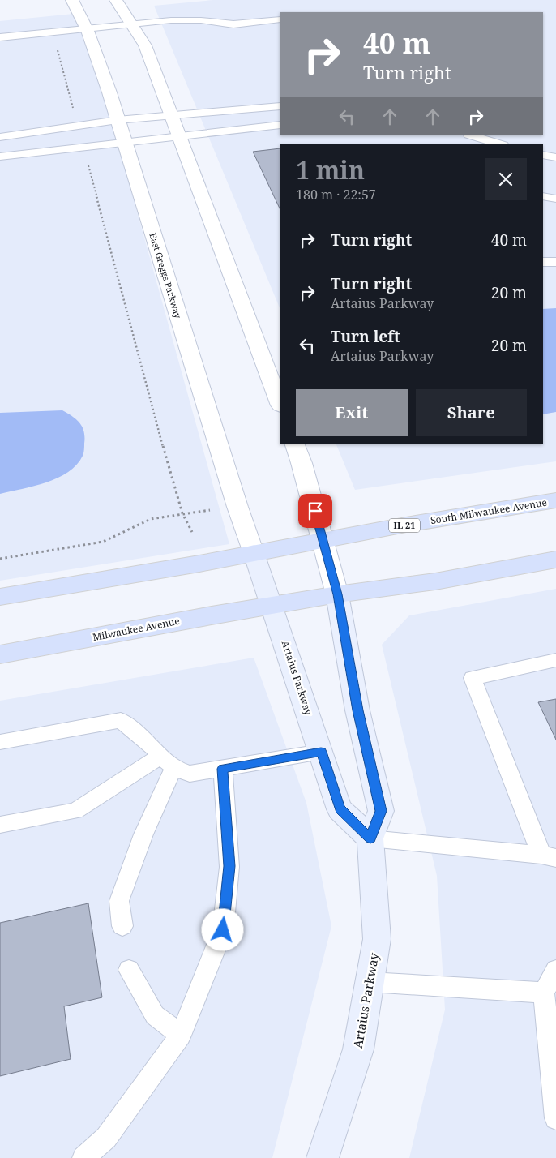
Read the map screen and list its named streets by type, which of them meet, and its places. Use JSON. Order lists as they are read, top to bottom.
{
  "streets": {
    "main road": ["South Milwaukee Avenue", "IL 21", "Milwaukee Avenue"],
    "street": ["East Greggs Parkway", "Artaius Parkway"]
  },
  "crossings": [
    ["East Greggs Parkway", "South Milwaukee Avenue"],
    ["East Greggs Parkway", "IL 21"],
    ["East Greggs Parkway", "Artaius Parkway"],
    ["South Milwaukee Avenue", "IL 21"],
    ["South Milwaukee Avenue", "Artaius Parkway"],
    ["IL 21", "Artaius Parkway"],
    ["Milwaukee Avenue", "Artaius Parkway"]
  ],
  "page": {
    "turn": ["40 m", "Turn right"],
    "heading": ["1 min", "180 m · 22:57"],
    "list": [
      {
        "name": "Turn right",
        "value": "40 m"
      },
      {
        "name": "Turn right",
        "note": "Artaius Parkway",
        "value": "20 m"
      },
      {
        "name": "Turn left",
        "note": "Artaius Parkway",
        "value": "20 m"
      }
    ],
    "buttons": ["Exit", "Share"]
  }
}
